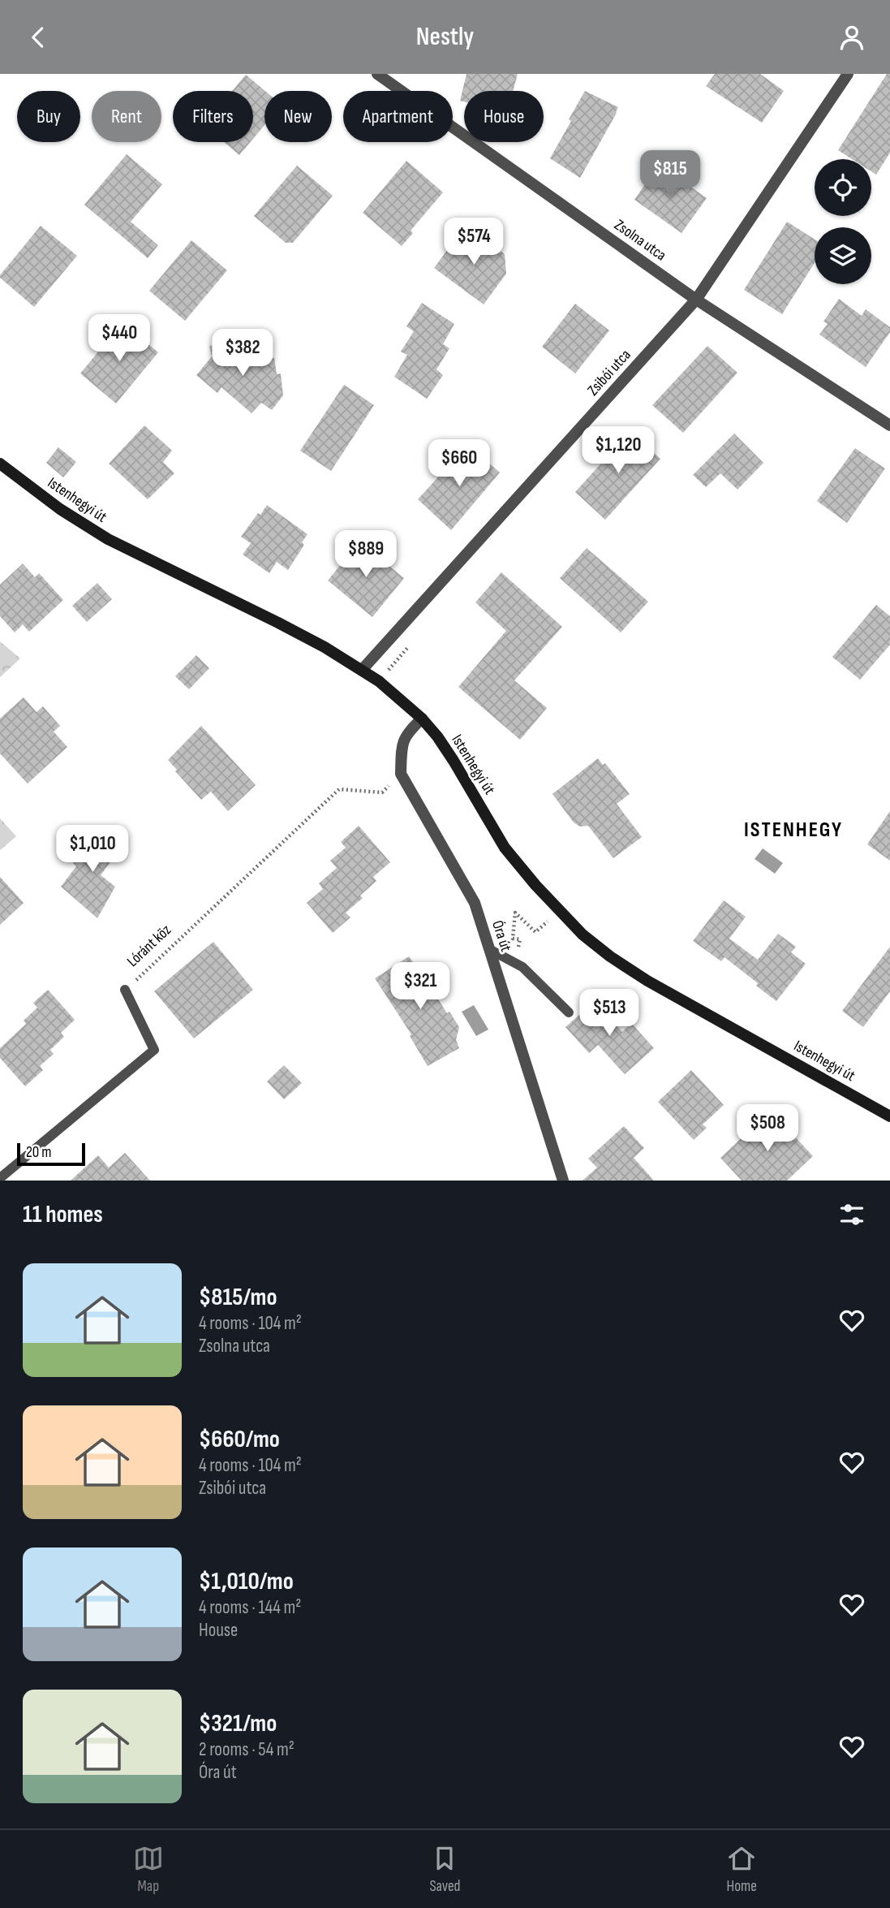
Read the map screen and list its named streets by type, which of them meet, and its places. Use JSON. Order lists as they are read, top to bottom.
{
  "streets": {
    "street": [
      "Zsolna utca",
      "Zsibói utca",
      "Istenhegyi út",
      "Óra út"
    ],
    "lane": ["Lóránt köz"]
  },
  "crossings": [
    ["Zsolna utca", "Zsibói utca"],
    ["Zsibói utca", "Istenhegyi út"],
    ["Óra út", "Lóránt köz"]
  ],
  "districts": ["ISTENHEGY"],
  "scale_bar": "20 m",
  "page": {
    "header": "Nestly",
    "chip": [
      "Buy",
      "Rent",
      "Filters",
      "New",
      "Apartment",
      "House"
    ],
    "price": [
      "$815",
      "$574",
      "$440",
      "$382",
      "$1,120",
      "$660",
      "$889",
      "$1,010",
      "$321",
      "$513",
      "$508"
    ],
    "scale": "20 m",
    "heading": "11 homes",
    "list": [
      {
        "name": "$815/mo",
        "note": "4 rooms · 104 m² · Zsolna utca"
      },
      {
        "name": "$660/mo",
        "note": "4 rooms · 104 m² · Zsibói utca"
      },
      {
        "name": "$1,010/mo",
        "note": "4 rooms · 144 m² · House"
      },
      {
        "name": "$321/mo",
        "note": "2 rooms · 54 m² · Óra út"
      }
    ],
    "tabs": ["Map", "Saved", "Home"]
  }
}
